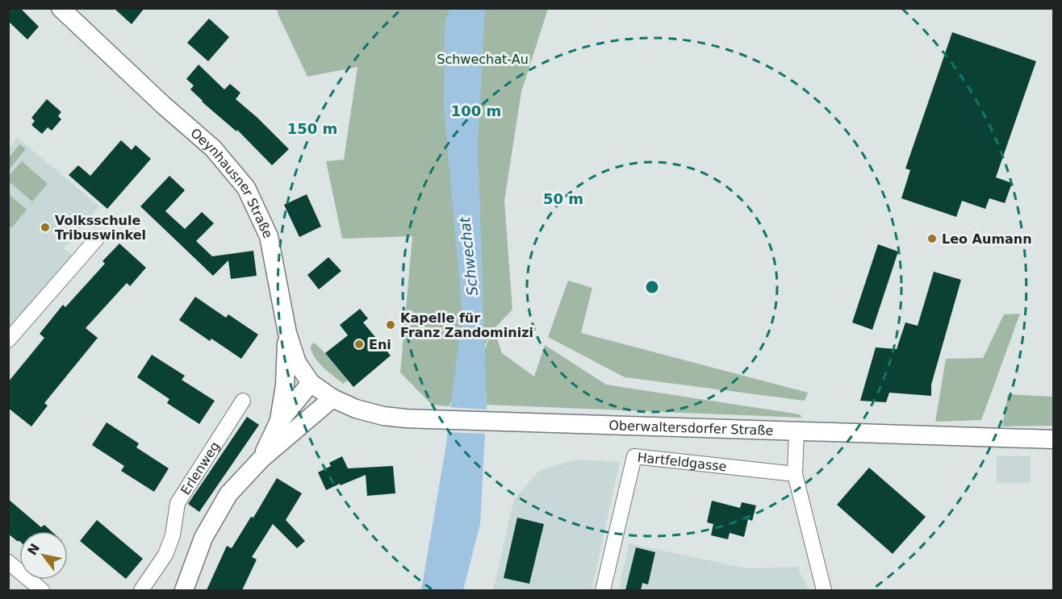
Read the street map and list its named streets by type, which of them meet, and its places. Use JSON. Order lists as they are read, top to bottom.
{
  "streets": {
    "street": [
      "Oeynhausner Straße",
      "Oberwaltersdorfer Straße",
      "Hartfeldgasse",
      "Erlenweg"
    ]
  },
  "crossings": [
    ["Oeynhausner Straße", "Oberwaltersdorfer Straße"]
  ],
  "water": ["Schwechat"],
  "parks": ["Schwechat-Au"],
  "places": [
    "Volksschule Tribuswinkel",
    "Leo Aumann",
    "Kapelle für Franz Zandominizi",
    "Eni"
  ],
  "north": "top left",
  "rings": ["100 m", "150 m", "50 m"]
}
